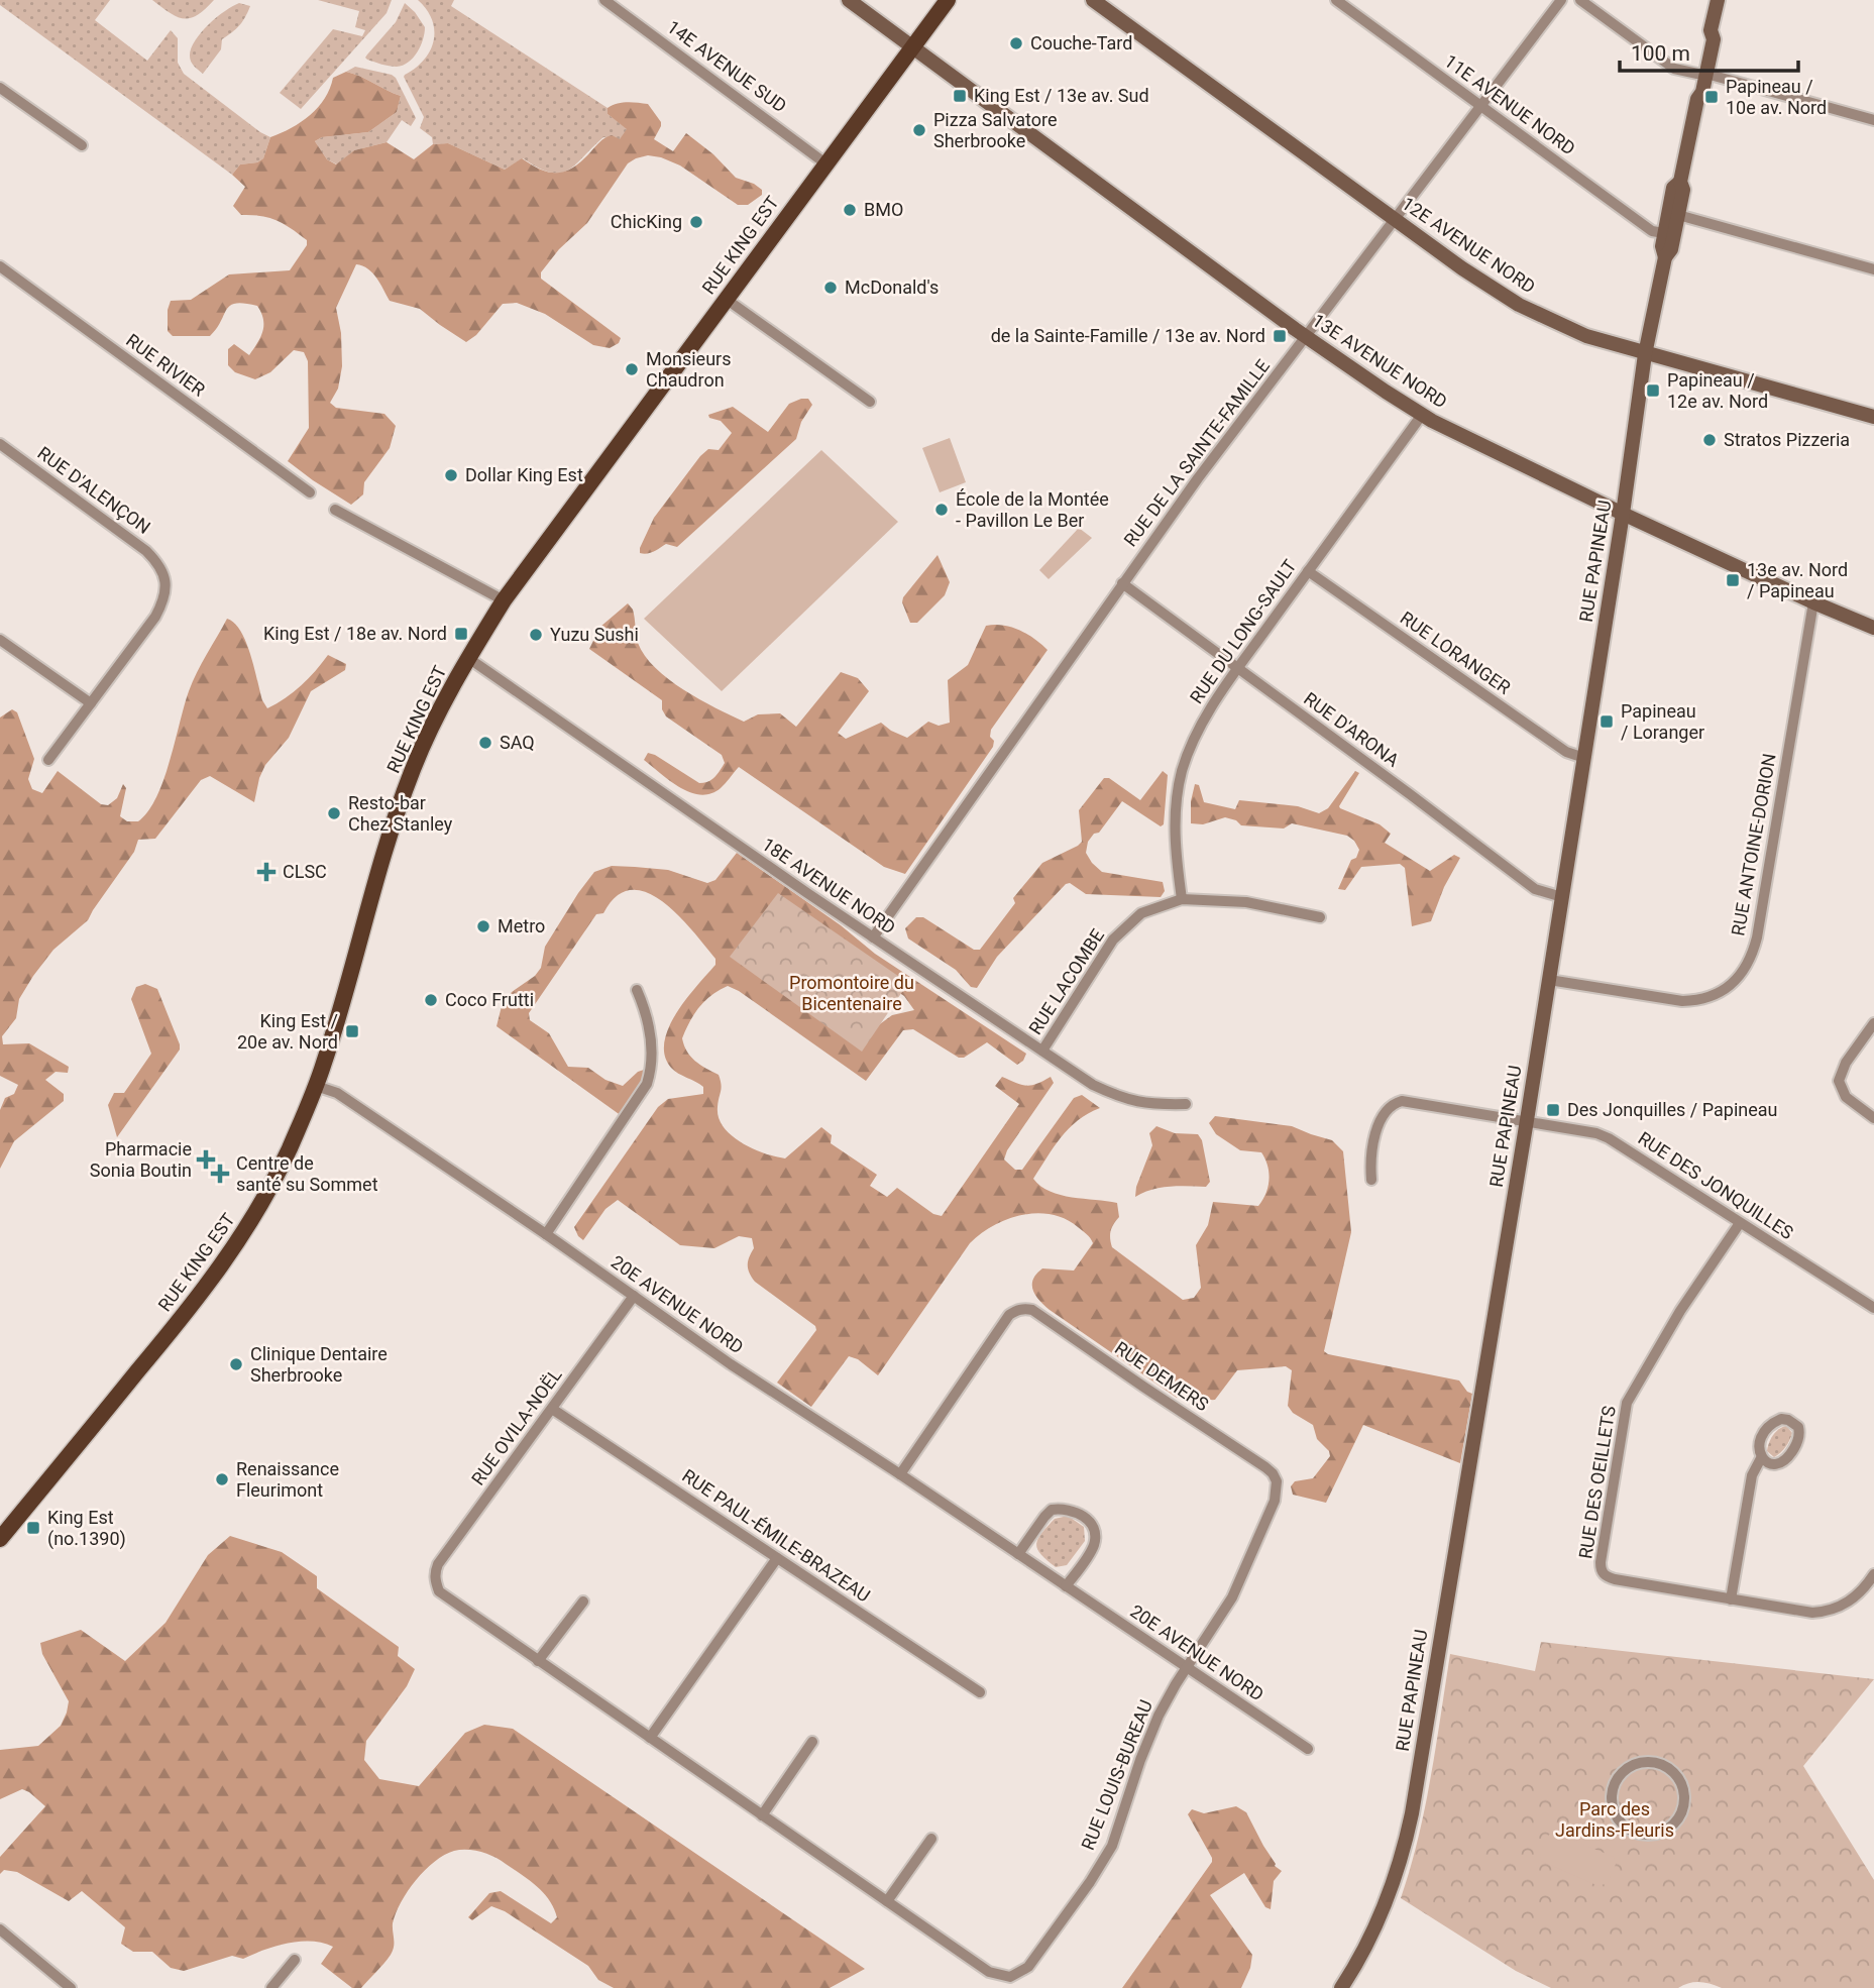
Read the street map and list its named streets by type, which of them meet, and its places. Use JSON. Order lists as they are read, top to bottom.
{
  "streets": {
    "main road": ["RUE KING EST"],
    "street": [
      "14E AVENUE SUD",
      "11E AVENUE NORD",
      "12E AVENUE NORD",
      "13E AVENUE NORD",
      "RUE RIVIER",
      "RUE DE LA SAINTE-FAMILLE",
      "RUE D'ALENÇON",
      "RUE PAPINEAU",
      "RUE DU LONG-SAULT",
      "RUE LORANGER",
      "RUE D'ARONA",
      "RUE ANTOINE-DORION",
      "18E AVENUE NORD",
      "RUE LACOMBE",
      "RUE DES JONQUILLES",
      "20E AVENUE NORD",
      "RUE DEMERS",
      "RUE OVILA-NOËL",
      "RUE DES OEILLETS",
      "RUE PAUL-ÉMILE-BRAZEAU",
      "RUE LOUIS-BUREAU"
    ]
  },
  "crossings": [
    ["14E AVENUE SUD", "RUE KING EST"],
    ["11E AVENUE NORD", "RUE DE LA SAINTE-FAMILLE"],
    ["11E AVENUE NORD", "RUE PAPINEAU"],
    ["RUE KING EST", "13E AVENUE NORD"],
    ["RUE KING EST", "18E AVENUE NORD"],
    ["RUE KING EST", "20E AVENUE NORD"],
    ["12E AVENUE NORD", "RUE DE LA SAINTE-FAMILLE"],
    ["12E AVENUE NORD", "RUE PAPINEAU"],
    ["13E AVENUE NORD", "RUE DE LA SAINTE-FAMILLE"],
    ["13E AVENUE NORD", "RUE PAPINEAU"],
    ["13E AVENUE NORD", "RUE DU LONG-SAULT"],
    ["13E AVENUE NORD", "RUE ANTOINE-DORION"],
    ["RUE DE LA SAINTE-FAMILLE", "RUE D'ARONA"],
    ["RUE DE LA SAINTE-FAMILLE", "18E AVENUE NORD"],
    ["RUE PAPINEAU", "RUE LORANGER"],
    ["RUE PAPINEAU", "RUE D'ARONA"],
    ["RUE PAPINEAU", "RUE ANTOINE-DORION"],
    ["RUE PAPINEAU", "RUE DES JONQUILLES"],
    ["RUE DU LONG-SAULT", "RUE LORANGER"],
    ["RUE DU LONG-SAULT", "RUE D'ARONA"],
    ["RUE DU LONG-SAULT", "RUE LACOMBE"],
    ["18E AVENUE NORD", "RUE LACOMBE"],
    ["RUE DES JONQUILLES", "RUE DES OEILLETS"],
    ["20E AVENUE NORD", "RUE DEMERS"],
    ["20E AVENUE NORD", "RUE OVILA-NOËL"],
    ["20E AVENUE NORD", "RUE LOUIS-BUREAU"],
    ["RUE DEMERS", "RUE LOUIS-BUREAU"],
    ["RUE OVILA-NOËL", "RUE PAUL-ÉMILE-BRAZEAU"],
    ["RUE OVILA-NOËL", "RUE LOUIS-BUREAU"]
  ],
  "parks": ["Promontoire du Bicentenaire", "Parc des Jardins-Fleuris"],
  "places": {
    "other": [
      "Couche-Tard",
      "Pizza Salvatore Sherbrooke",
      "BMO",
      "ChicKing",
      "McDonald's",
      "Monsieurs Chaudron",
      "Stratos Pizzeria",
      "Dollar King Est",
      "École de la Montée - Pavillon Le Ber",
      "Yuzu Sushi",
      "SAQ",
      "Resto-bar Chez Stanley",
      "Metro",
      "Coco Frutti",
      "Clinique Dentaire Sherbrooke",
      "Renaissance Fleurimont"
    ],
    "transit": [
      "King Est / 13e av. Sud",
      "Papineau / 10e av. Nord",
      "de la Sainte-Famille / 13e av. Nord",
      "Papineau / 12e av. Nord",
      "13e av. Nord / Papineau",
      "King Est / 18e av. Nord",
      "Papineau / Loranger",
      "King Est / 20e av. Nord",
      "Des Jonquilles / Papineau",
      "King Est (no.1390)"
    ],
    "health": ["CLSC", "Pharmacie Sonia Boutin", "Centre de santé su Sommet"]
  },
  "scale_bar": "100 m"
}
